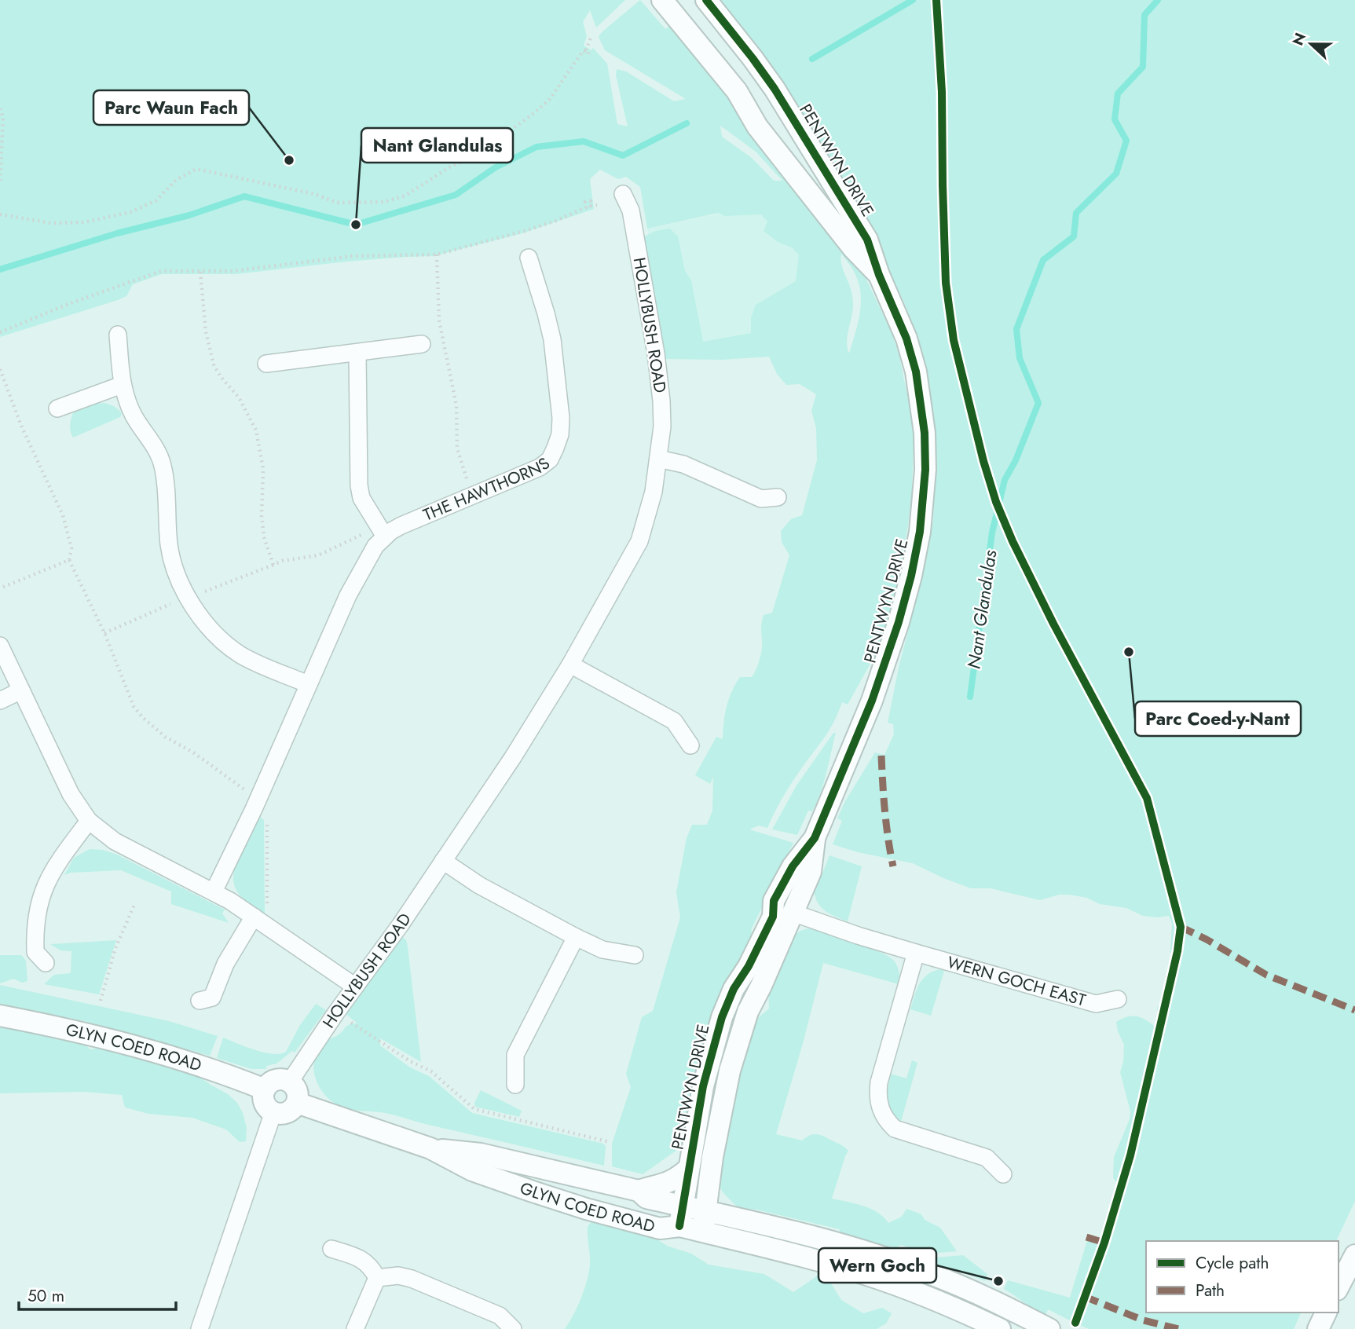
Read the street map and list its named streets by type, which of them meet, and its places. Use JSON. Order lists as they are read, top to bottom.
{
  "streets": {
    "street": [
      "PENTWYN DRIVE",
      "HOLLYBUSH ROAD",
      "THE HAWTHORNS",
      "WERN GOCH EAST",
      "GLYN COED ROAD"
    ]
  },
  "crossings": [
    ["PENTWYN DRIVE", "WERN GOCH EAST"],
    ["PENTWYN DRIVE", "GLYN COED ROAD"],
    ["HOLLYBUSH ROAD", "GLYN COED ROAD"]
  ],
  "water": ["Nant Glandulas"],
  "places": [
    "Parc Waun Fach",
    "Nant Glandulas",
    "Parc Coed-y-Nant",
    "Wern Goch"
  ],
  "legend": ["Cycle path", "Path"],
  "scale_bar": "50 m",
  "north": "left"
}
